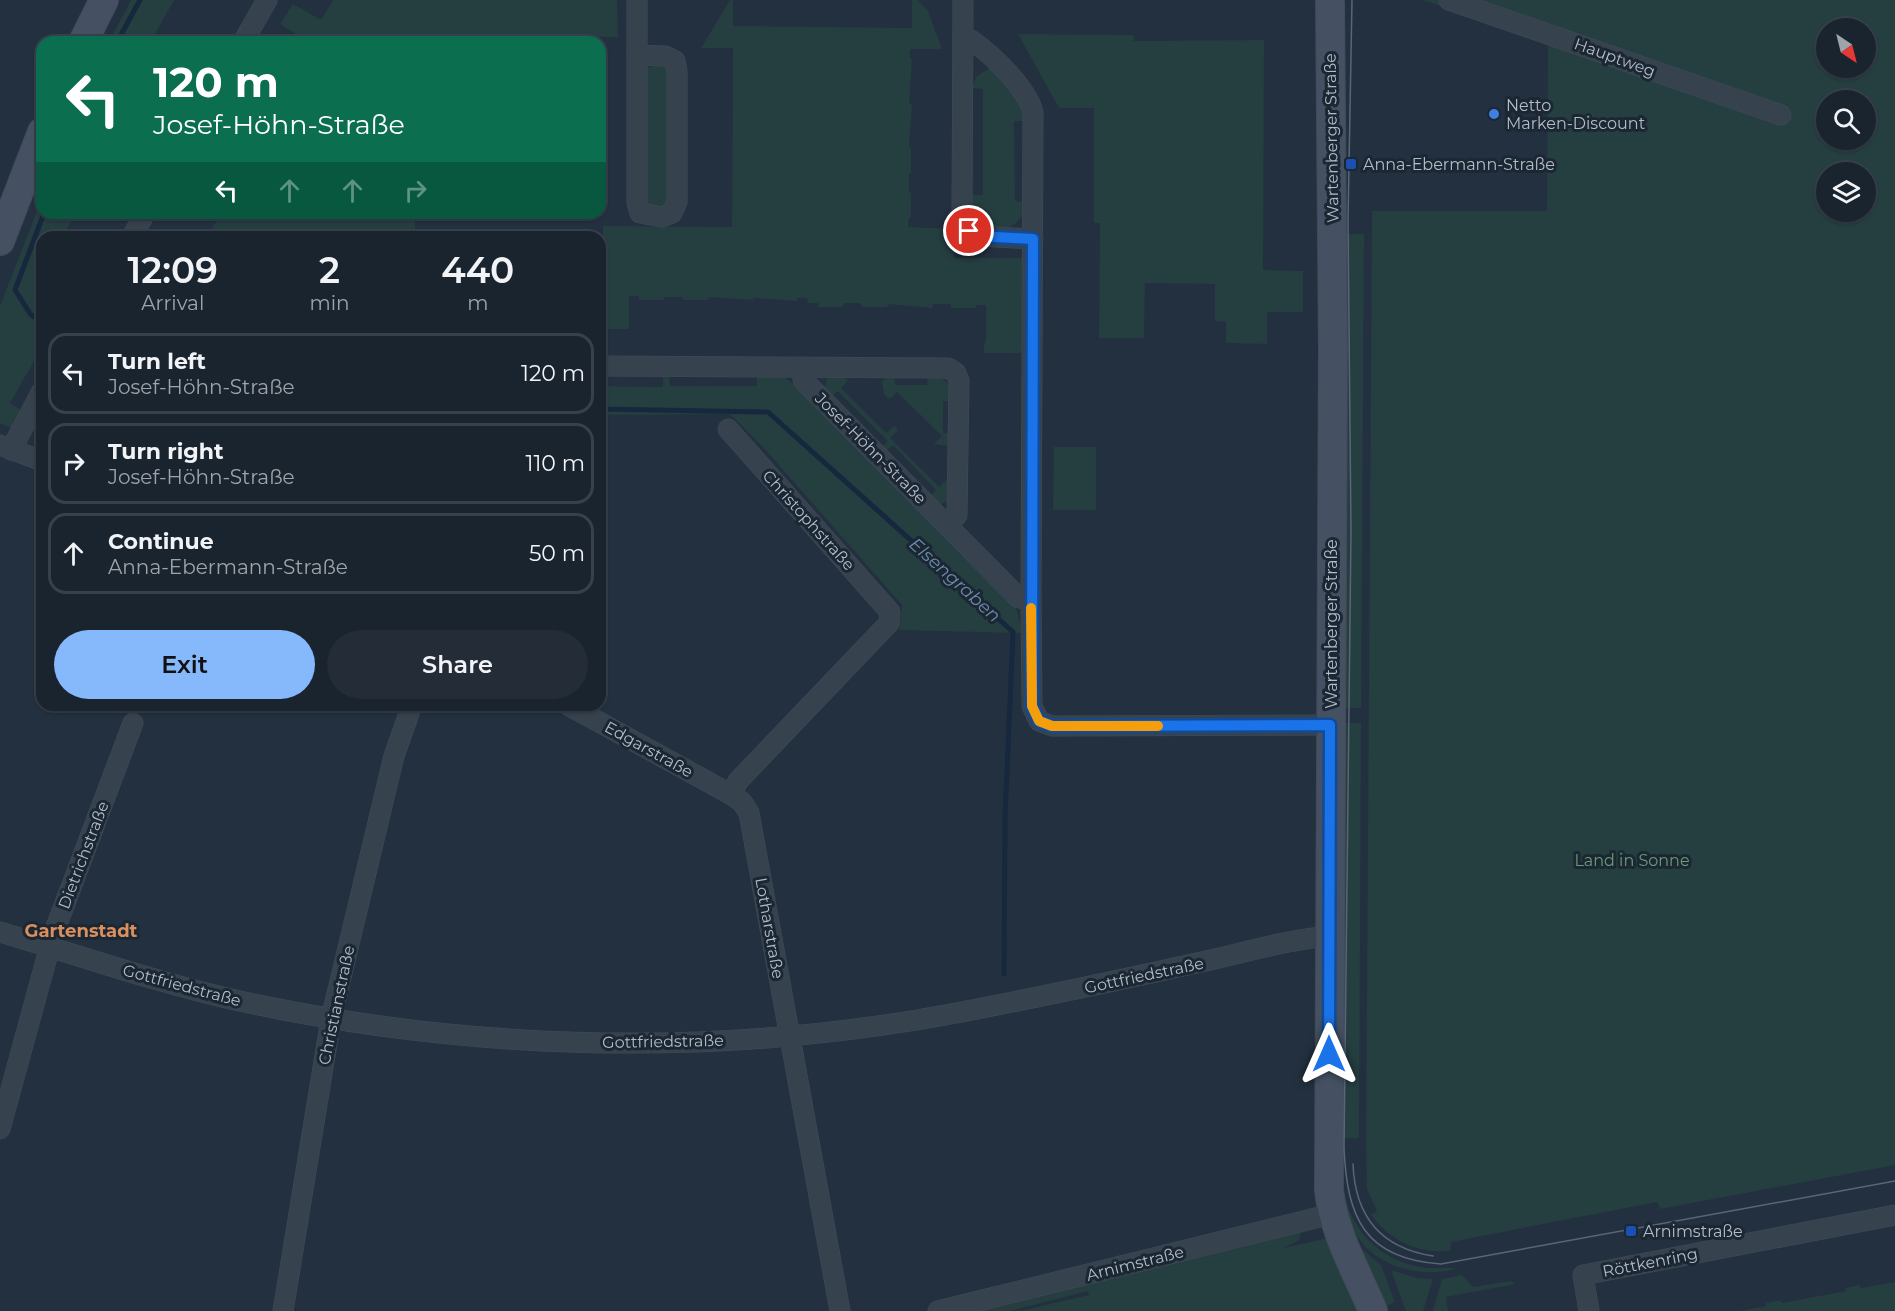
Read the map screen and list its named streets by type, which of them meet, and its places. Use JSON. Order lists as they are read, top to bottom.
{
  "streets": {
    "street": [
      "Hauptweg",
      "Wartenberger Straße",
      "Josef-Höhn-Straße",
      "Christophstraße",
      "Edgarstraße",
      "Dietrichstraße",
      "Lotharstraße",
      "Gottfriedstraße",
      "Christianstraße",
      "Röttkenring",
      "Arnimstraße"
    ]
  },
  "crossings": [
    ["Wartenberger Straße", "Gottfriedstraße"],
    ["Wartenberger Straße", "Arnimstraße"],
    ["Christophstraße", "Edgarstraße"],
    ["Christophstraße", "Lotharstraße"],
    ["Edgarstraße", "Lotharstraße"],
    ["Dietrichstraße", "Gottfriedstraße"],
    ["Lotharstraße", "Gottfriedstraße"],
    ["Gottfriedstraße", "Christianstraße"]
  ],
  "districts": ["Gartenstadt"],
  "water": ["Elsengraben"],
  "parks": ["Land in Sonne"],
  "places": {
    "other": ["Netto Marken-Discount"],
    "transit": ["Anna-Ebermann-Straße", "Arnimstraße"]
  },
  "north": "bottom right",
  "page": {
    "turn": ["120 m", "Josef-Höhn-Straße"],
    "eta": [
      "12:09",
      "Arrival",
      "2",
      "min",
      "440",
      "m"
    ],
    "list": [
      {
        "name": "Turn left",
        "note": "Josef-Höhn-Straße",
        "value": "120 m"
      },
      {
        "name": "Turn right",
        "note": "Josef-Höhn-Straße",
        "value": "110 m"
      },
      {
        "name": "Continue",
        "note": "Anna-Ebermann-Straße",
        "value": "50 m"
      }
    ],
    "buttons": ["Exit", "Share"]
  }
}
